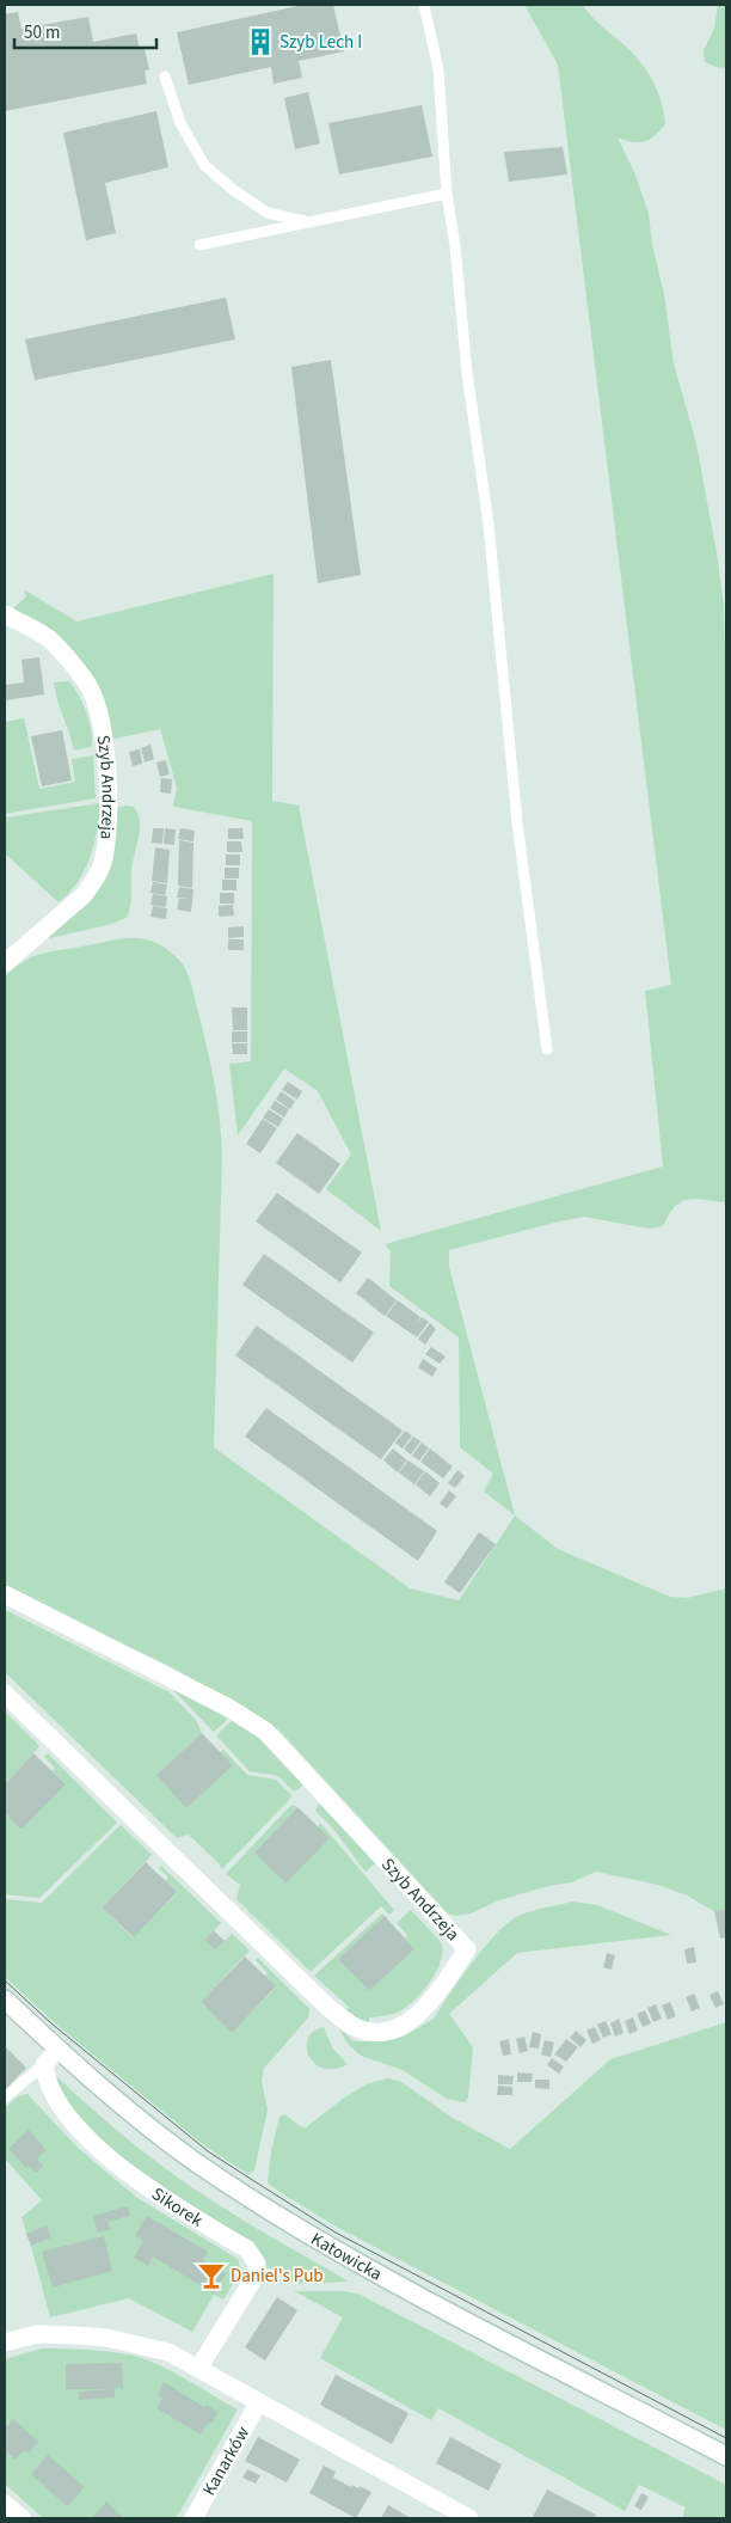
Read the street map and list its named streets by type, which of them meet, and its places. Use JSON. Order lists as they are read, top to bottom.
{
  "streets": {
    "street": [
      "Szyb Andrzeja",
      "Sikorek",
      "Katowicka",
      "Kanarków"
    ]
  },
  "places": {
    "building": ["Szyb Lech I"],
    "bar": ["Daniel's Pub"]
  },
  "scale_bar": "50 m"
}
